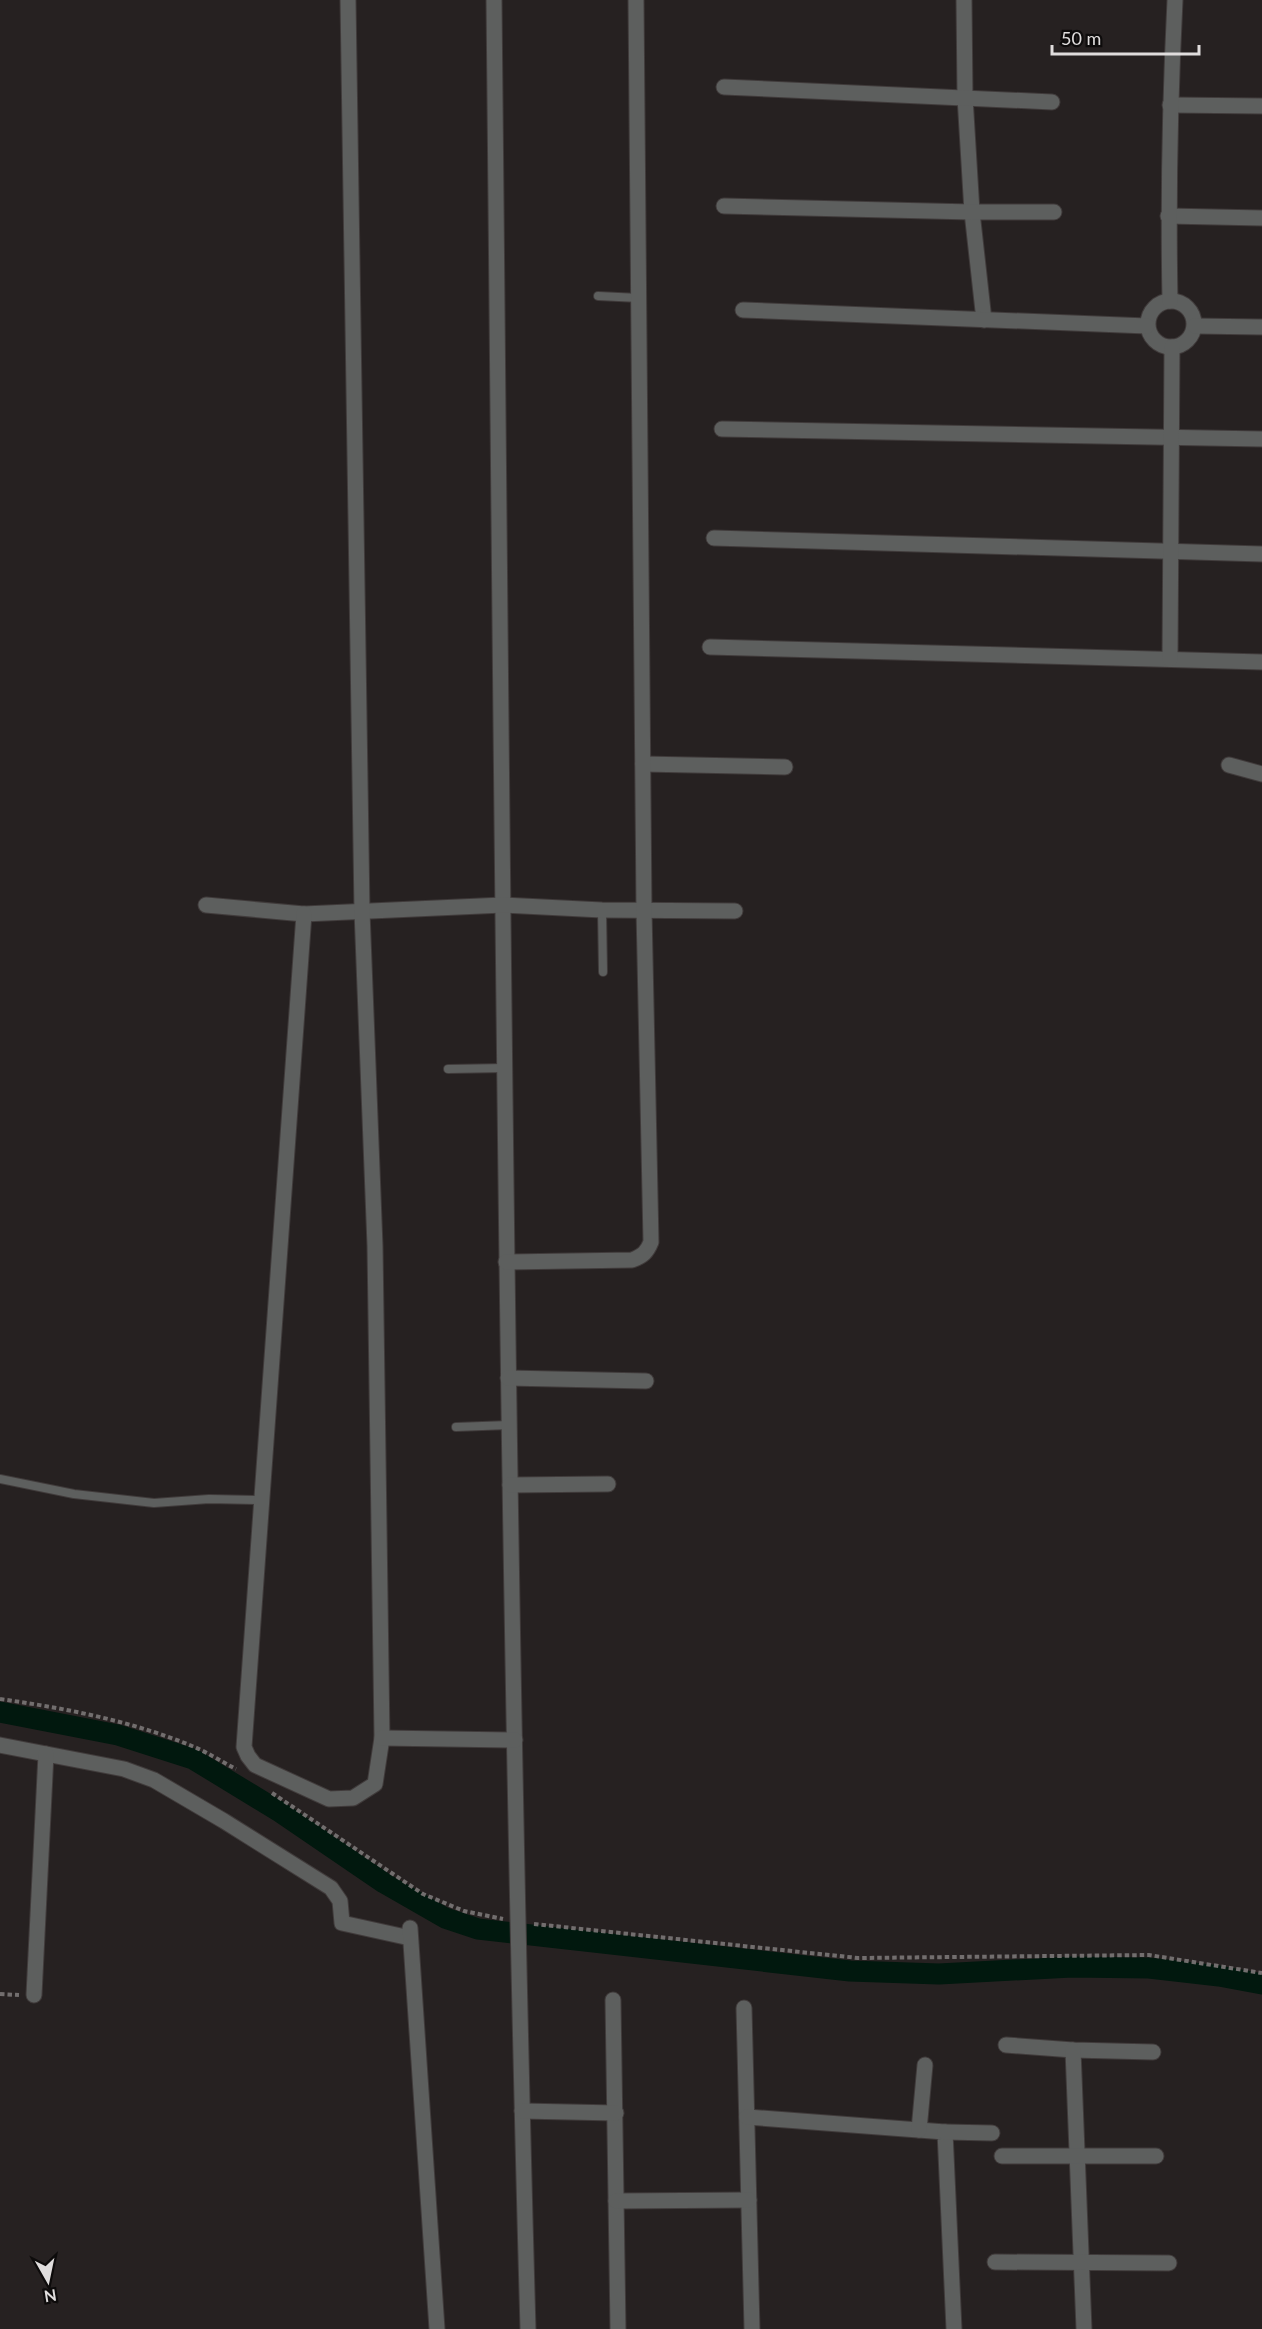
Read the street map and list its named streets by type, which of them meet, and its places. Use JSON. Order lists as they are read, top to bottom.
{
  "scale_bar": "50 m",
  "north": "bottom"
}
